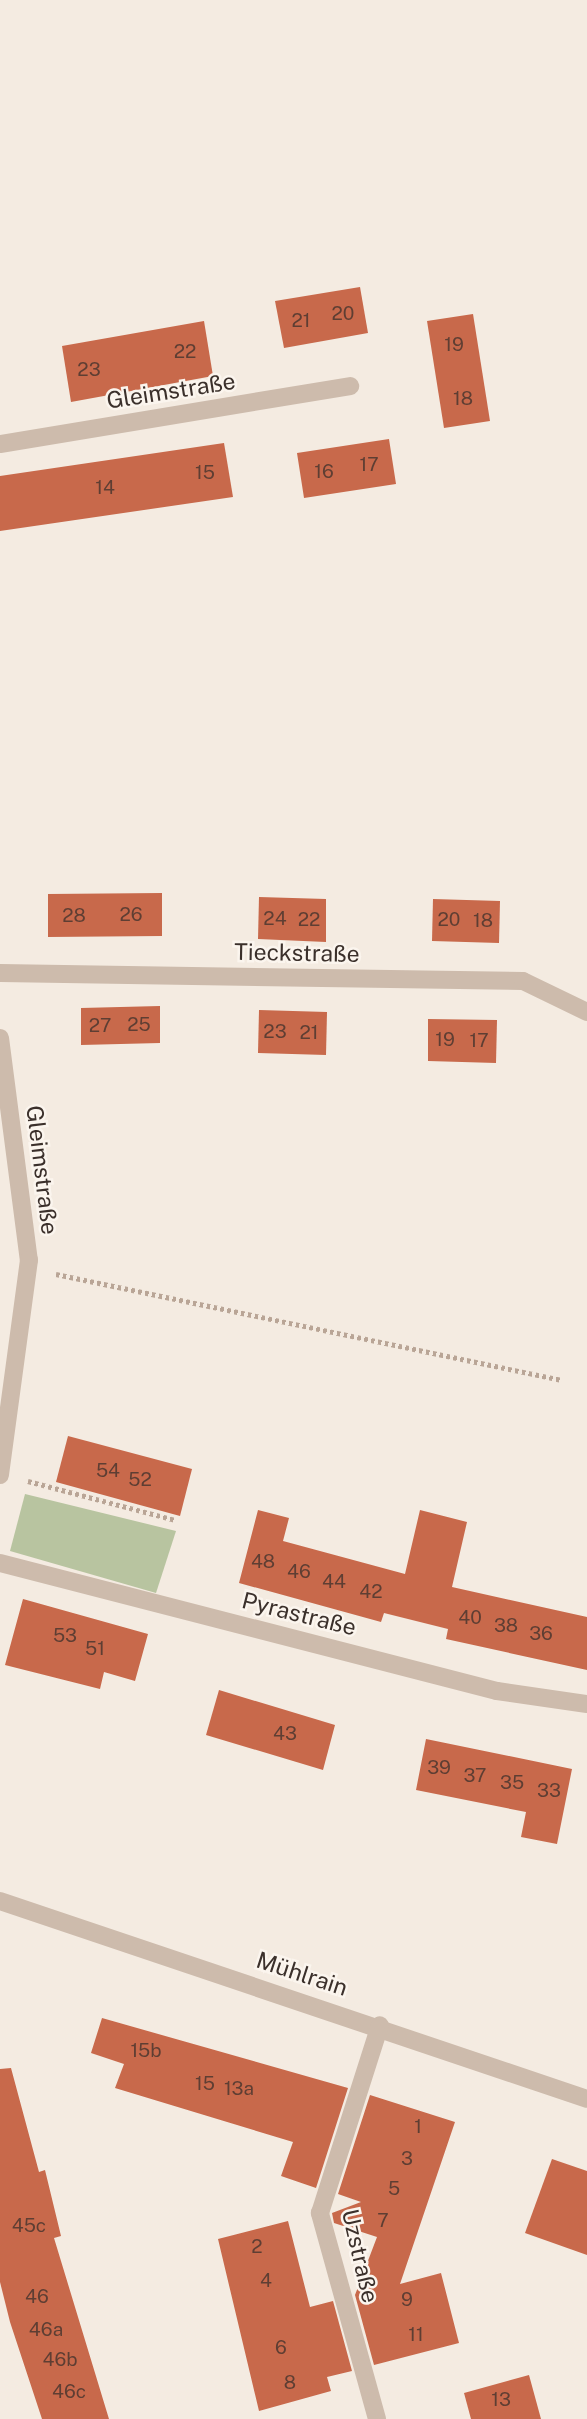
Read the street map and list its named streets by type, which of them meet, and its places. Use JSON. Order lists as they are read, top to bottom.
{
  "streets": {
    "street": [
      "Gleimstraße",
      "Tieckstraße",
      "Pyrastraße",
      "Mühlrain",
      "Uzstraße"
    ]
  },
  "crossings": [
    ["Mühlrain", "Uzstraße"]
  ],
  "house_numbers": [
    "20",
    "21",
    "19",
    "22",
    "23",
    "18",
    "17",
    "16",
    "15",
    "14",
    "26",
    "28",
    "24",
    "22",
    "20",
    "18",
    "25",
    "27",
    "23",
    "21",
    "19",
    "17",
    "54",
    "52",
    "48",
    "46",
    "44",
    "42",
    "40",
    "38",
    "36",
    "53",
    "51",
    "43",
    "39",
    "37",
    "35",
    "33",
    "15b",
    "15",
    "13a",
    "1",
    "3",
    "5",
    "7",
    "45c",
    "2",
    "4",
    "46",
    "9",
    "46a",
    "11",
    "6",
    "46b",
    "8",
    "46c",
    "13"
  ]
}
